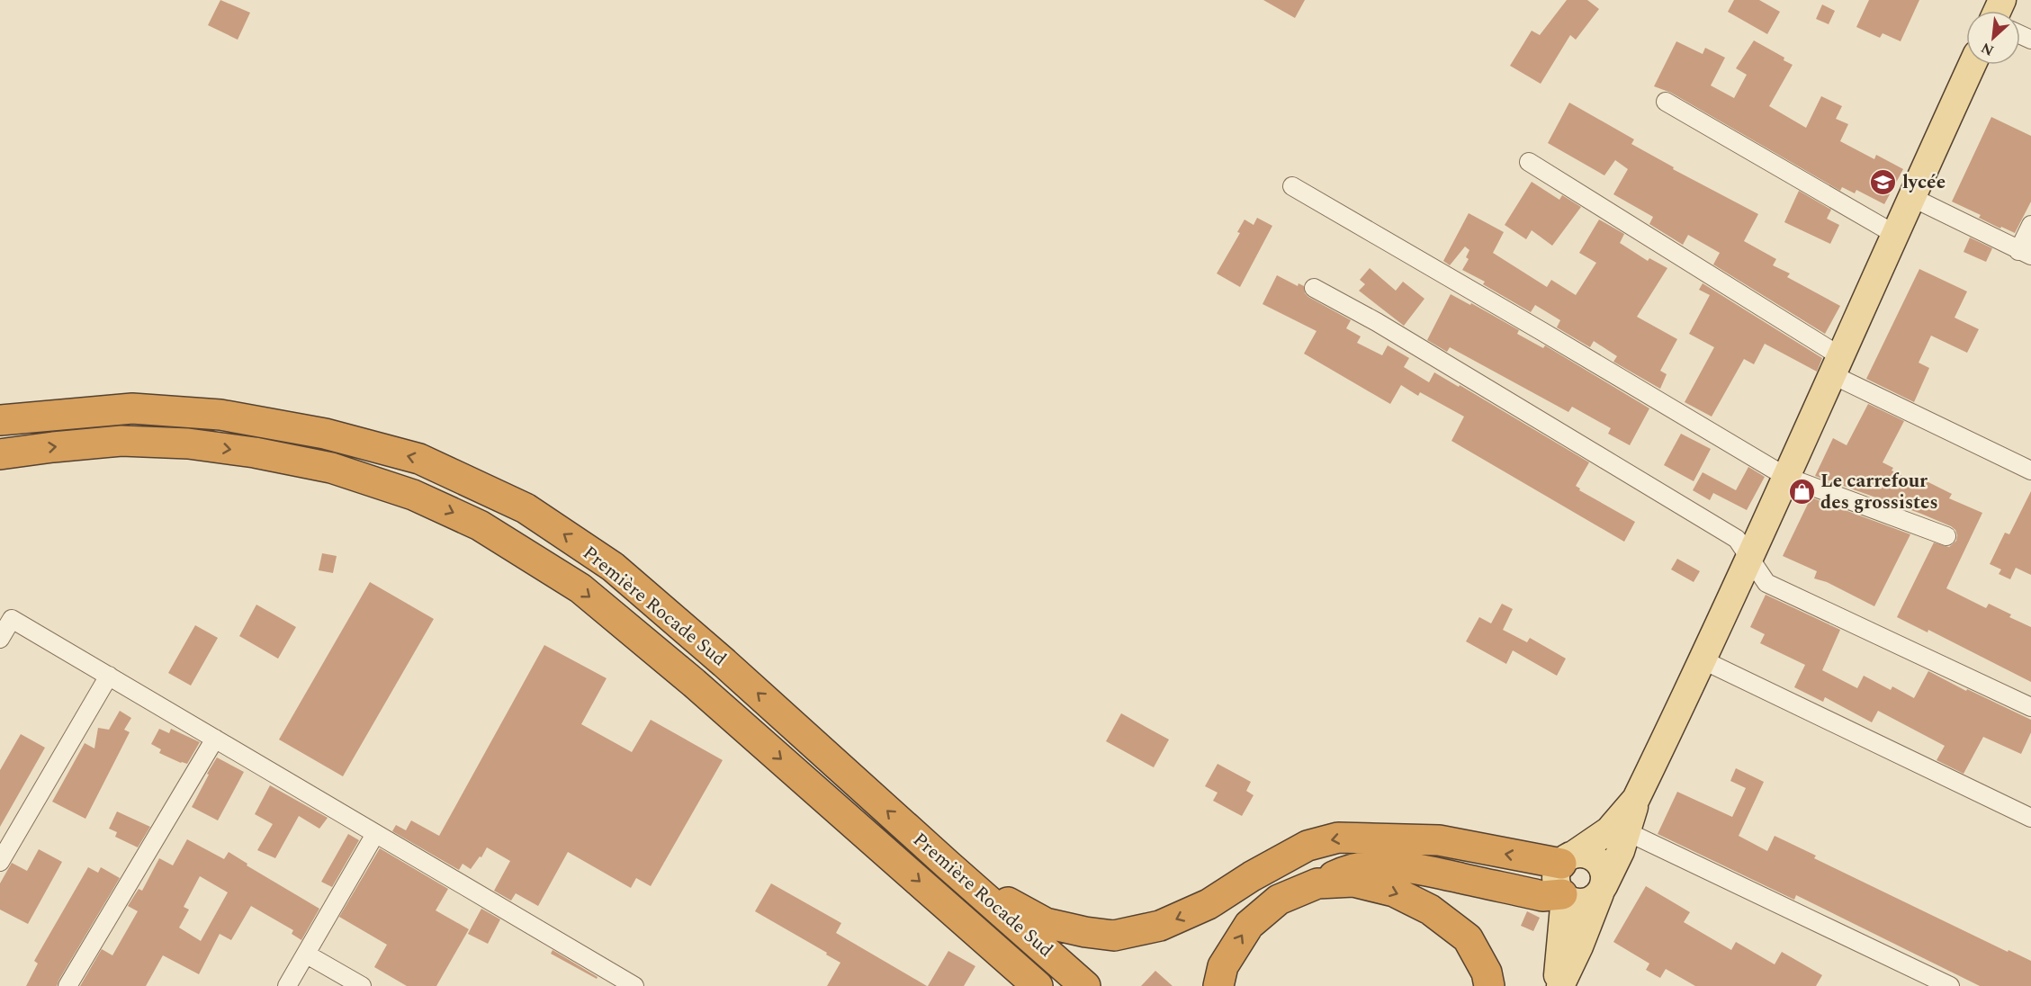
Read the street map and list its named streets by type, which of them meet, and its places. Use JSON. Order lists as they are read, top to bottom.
{
  "streets": {
    "highway": ["Première Rocade Sud"]
  },
  "places": {
    "school or university": ["lycée"],
    "shop": ["Le carrefour des grossistes"]
  },
  "north": "bottom left"
}
